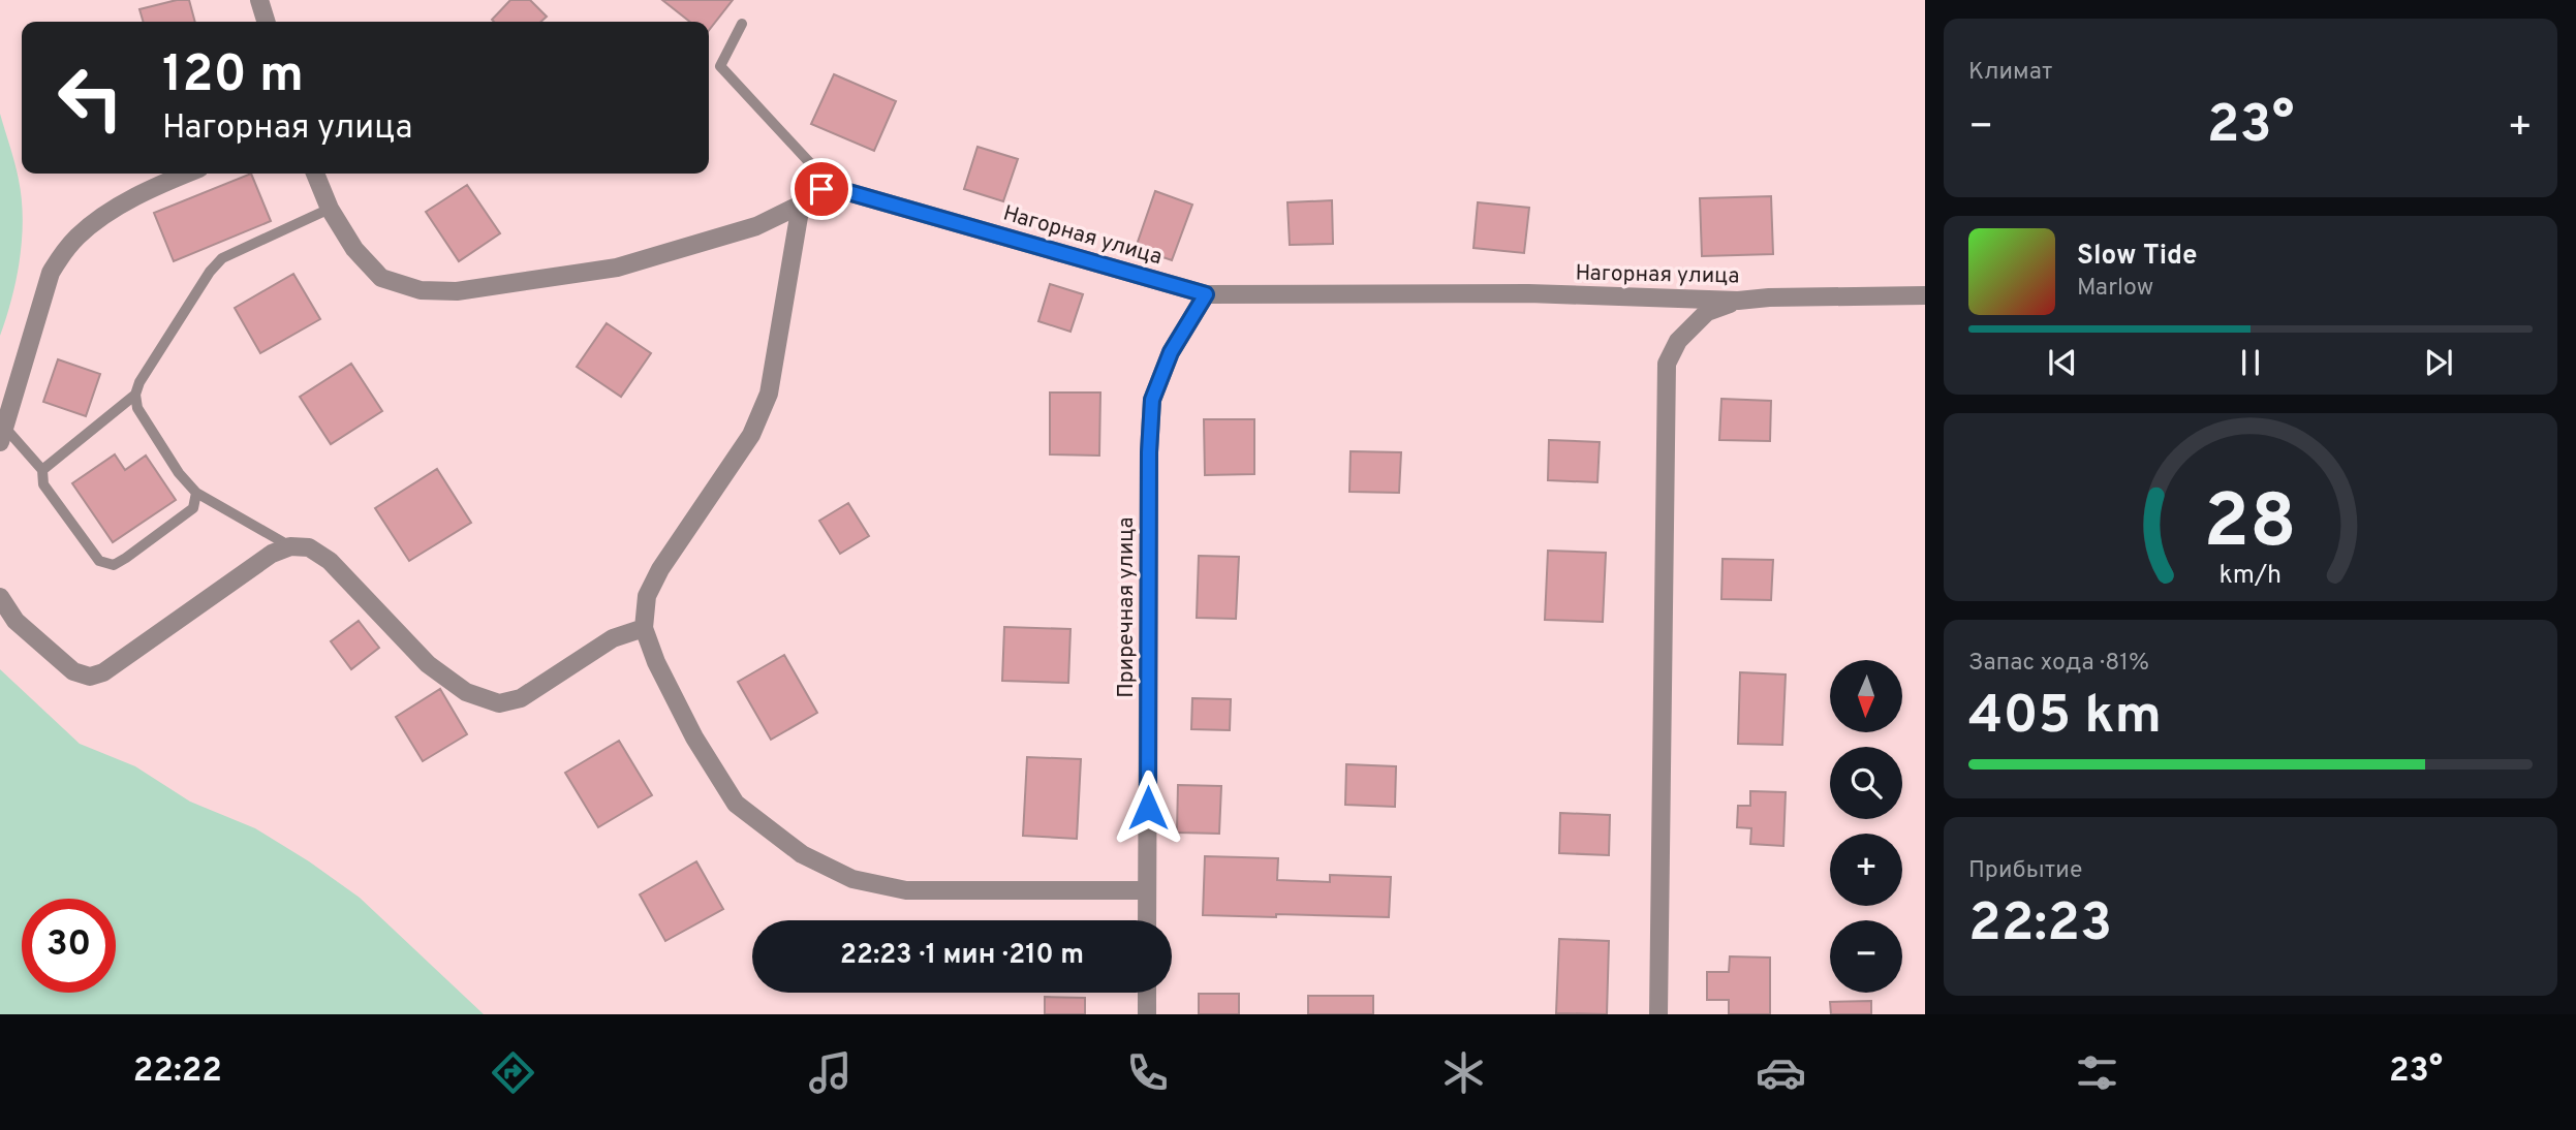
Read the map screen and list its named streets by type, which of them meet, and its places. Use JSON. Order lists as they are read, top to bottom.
{
  "streets": {
    "street": ["Нагорная улица", "Приречная улица"]
  },
  "crossings": [
    ["Нагорная улица", "Приречная улица"]
  ],
  "north": "bottom",
  "page": {
    "tile": [
      "Климат",
      ["Запас хода · 81%", "405 km"],
      ["Прибытие", "22:23"]
    ],
    "turn": ["120 m", "Нагорная улица"],
    "heat": ["−", "23°", "+"],
    "song": ["Slow Tide", "Marlow"],
    "map_buttons": ["+", "−"],
    "limit": "30",
    "trip": "22:23 · 1 мин · 210 m",
    "tabs": ["22:22", "23°"],
    "gauge": ["28", "km/h"]
  }
}
